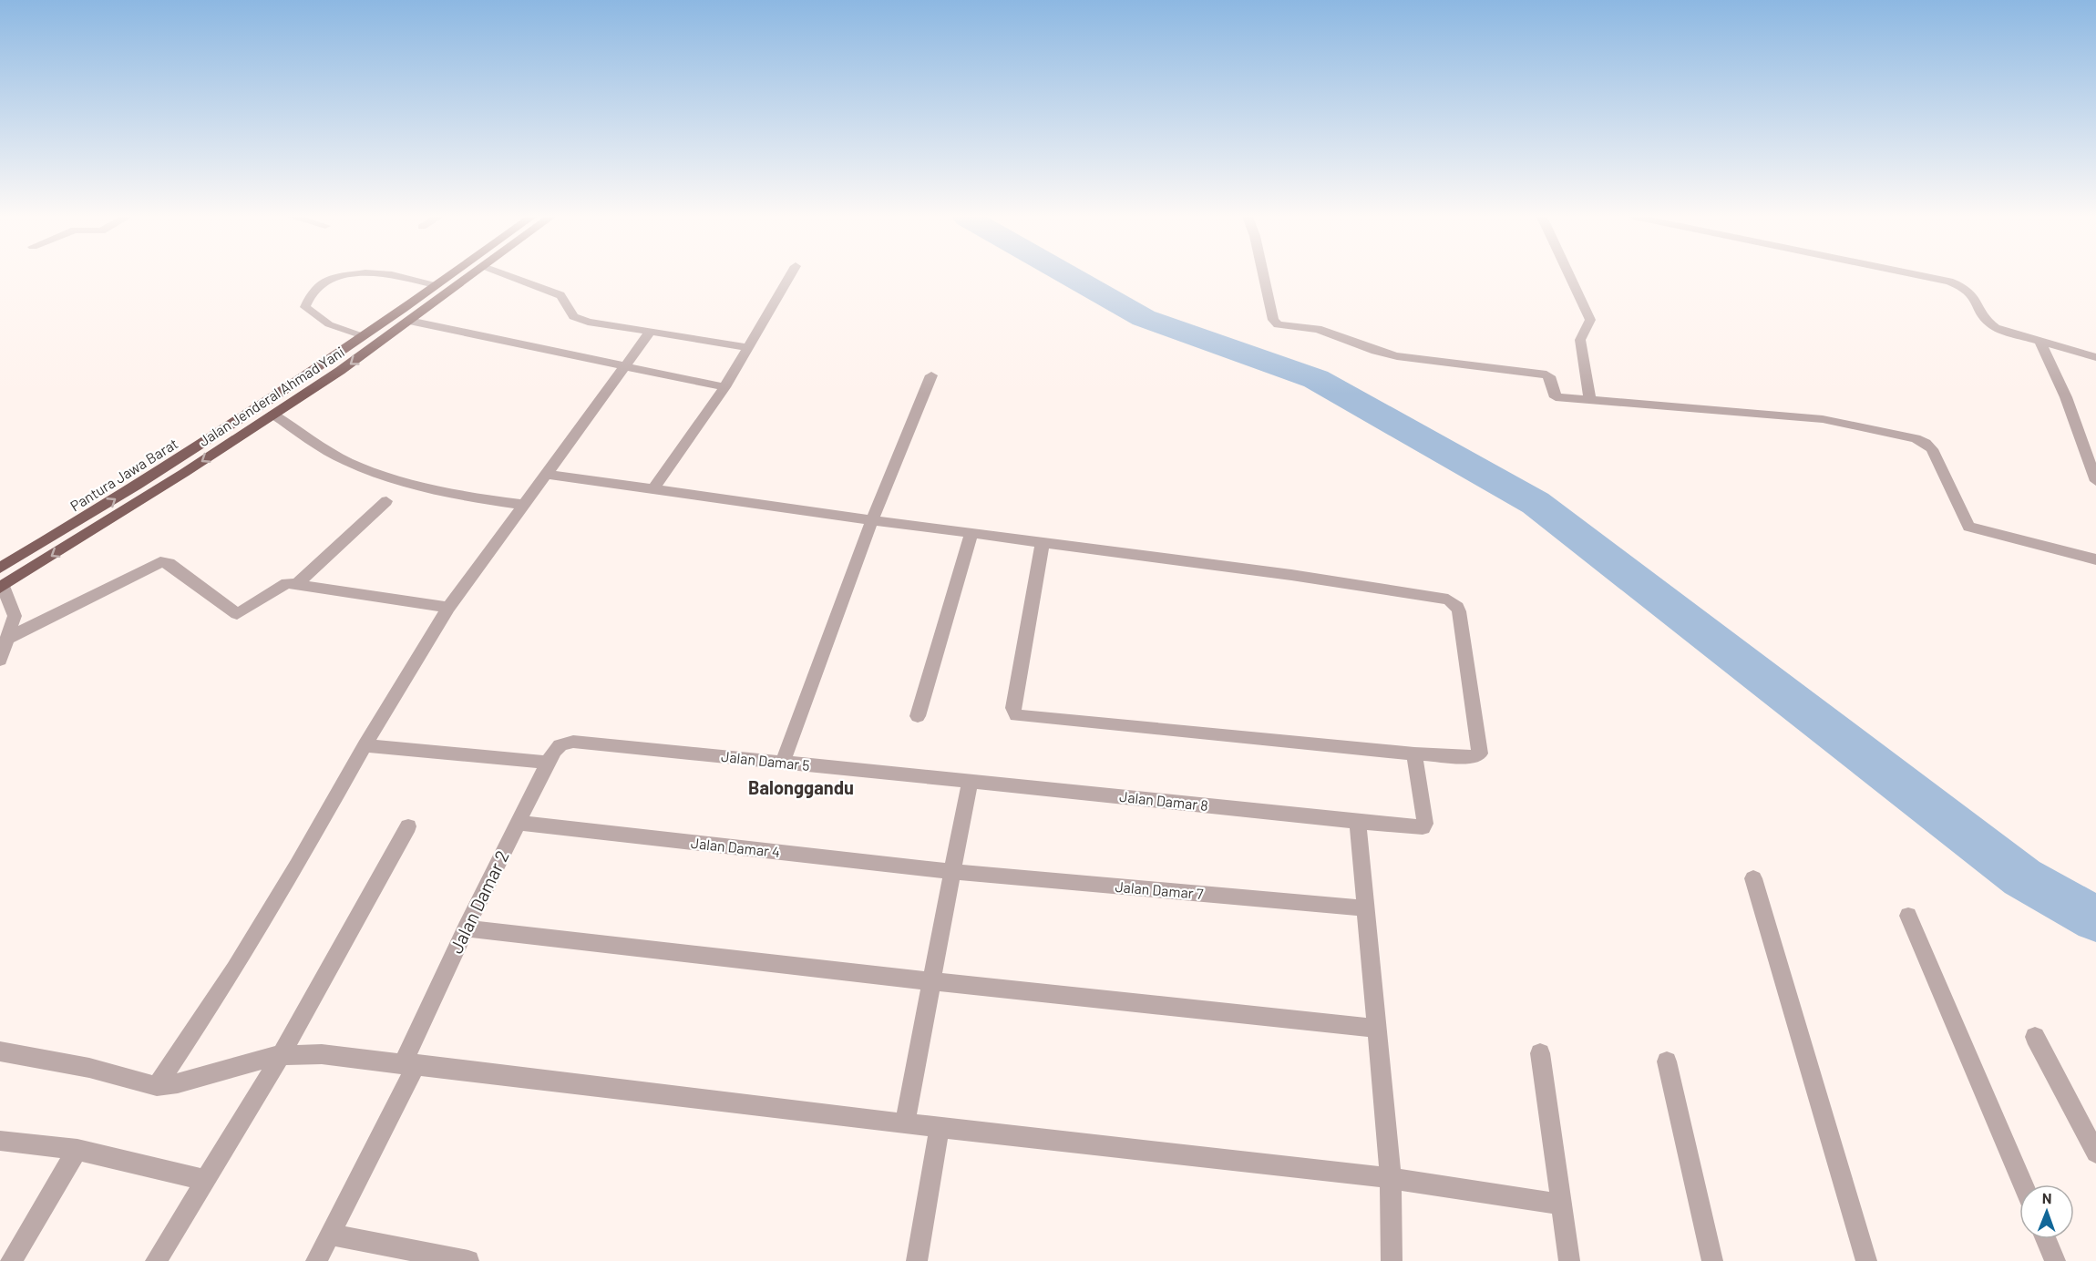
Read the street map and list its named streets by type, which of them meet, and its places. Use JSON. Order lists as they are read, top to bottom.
{
  "streets": {
    "highway": ["Jalan Jenderal Ahmad Yani", "Pantura Jawa Barat"],
    "street": [
      "Jalan Damar 5",
      "Jalan Damar 8",
      "Jalan Damar 4",
      "Jalan Damar 7",
      "Jalan Damar 2"
    ]
  },
  "crossings": [
    ["Jalan Damar 5", "Jalan Damar 8"],
    ["Jalan Damar 5", "Jalan Damar 2"],
    ["Jalan Damar 4", "Jalan Damar 7"],
    ["Jalan Damar 4", "Jalan Damar 2"]
  ],
  "one_way": ["Jalan Jenderal Ahmad Yani", "Pantura Jawa Barat"],
  "districts": ["Balonggandu"],
  "north": "top"
}
